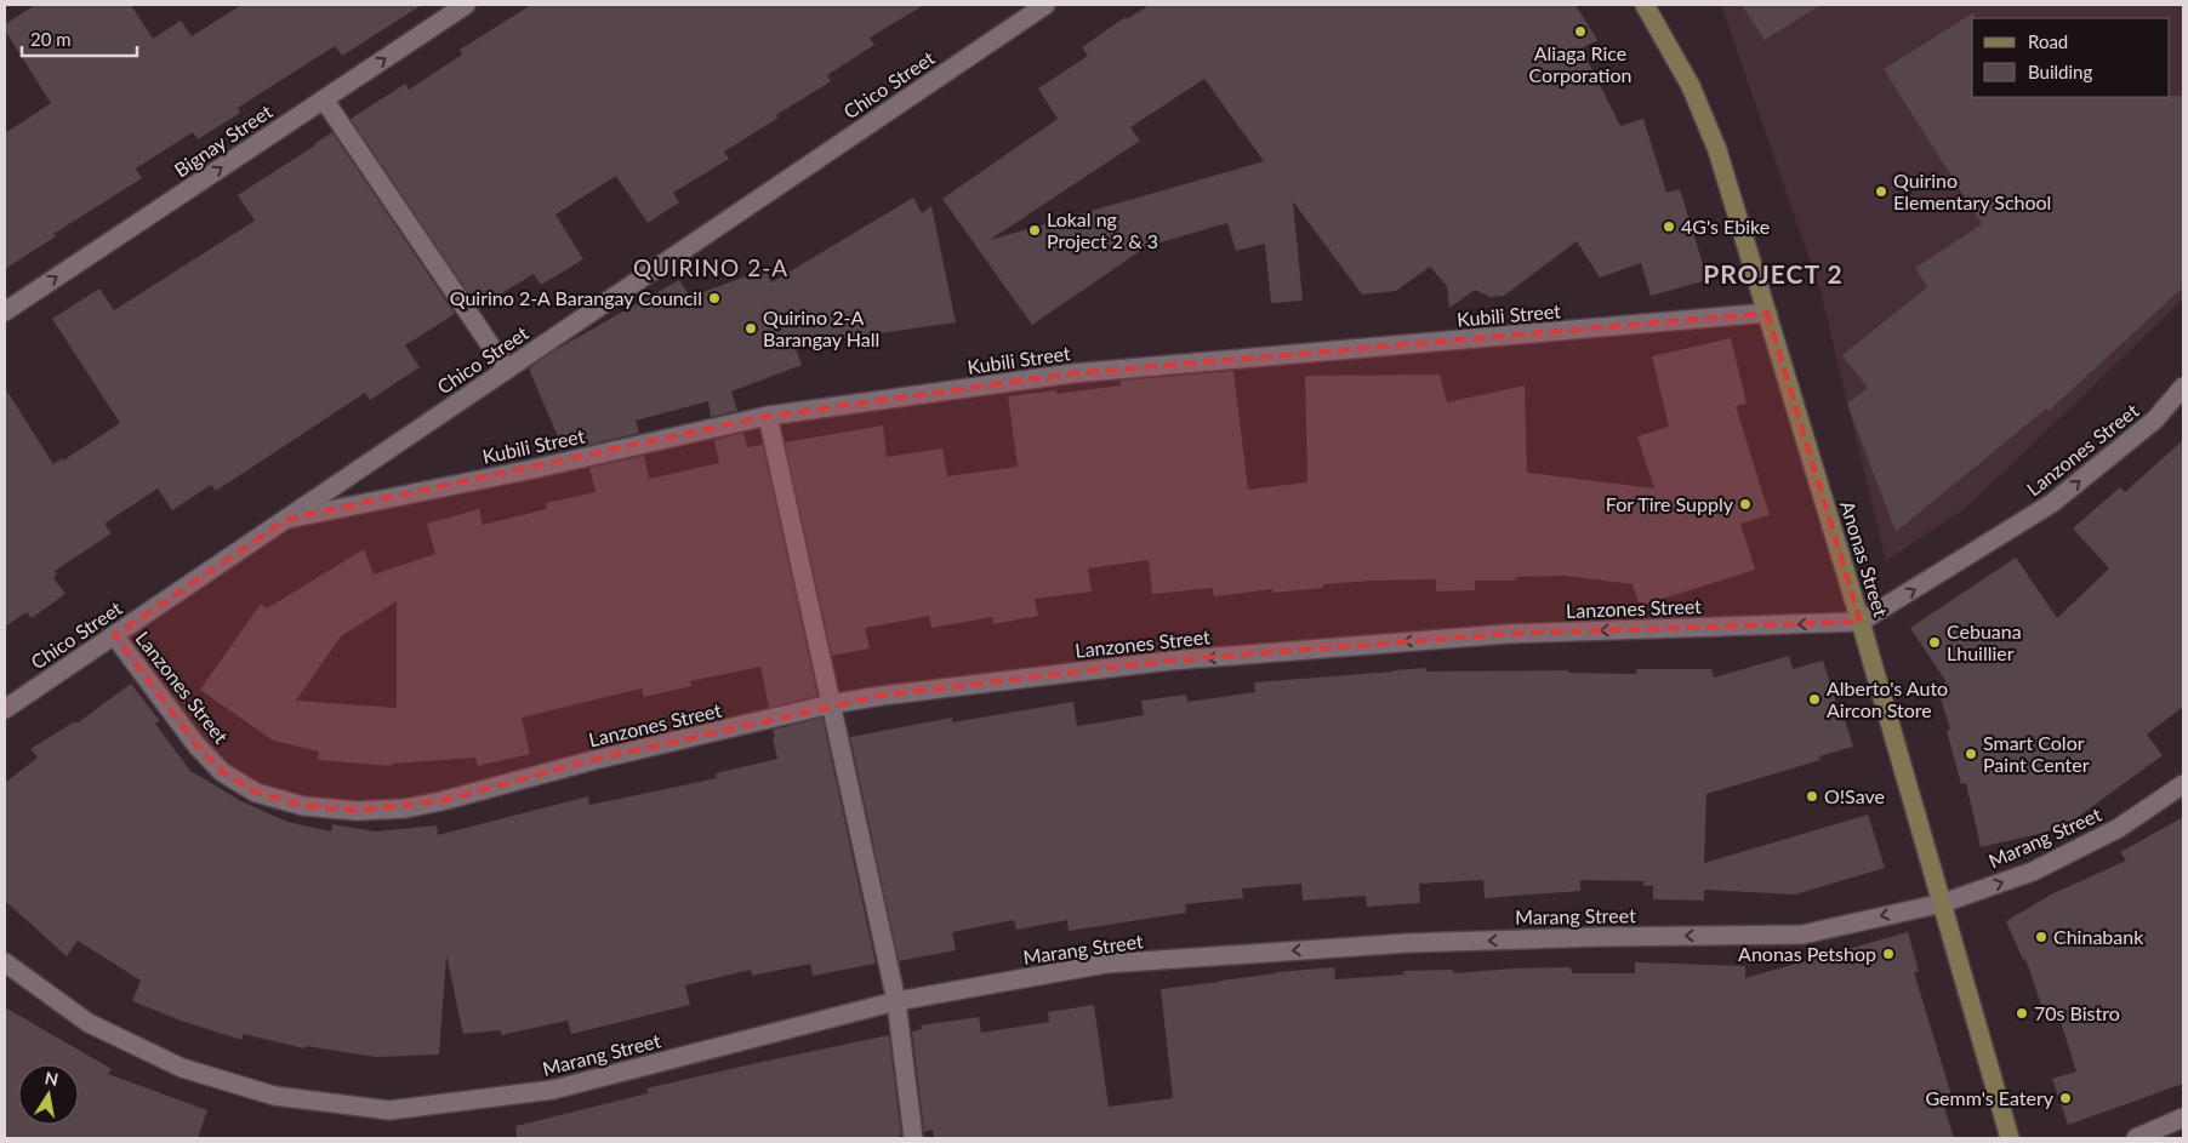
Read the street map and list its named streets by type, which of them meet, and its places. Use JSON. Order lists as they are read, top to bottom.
{
  "streets": {
    "main road": ["Anonas Street"],
    "street": [
      "Chico Street",
      "Bignay Street",
      "Kubili Street",
      "Lanzones Street",
      "Marang Street"
    ]
  },
  "crossings": [
    ["Chico Street", "Kubili Street"],
    ["Chico Street", "Lanzones Street"],
    ["Kubili Street", "Anonas Street"],
    ["Lanzones Street", "Anonas Street"],
    ["Anonas Street", "Marang Street"]
  ],
  "one_way": ["Bignay Street"],
  "districts": ["QUIRINO 2-A", "PROJECT 2"],
  "places": [
    "Aliaga Rice Corporation",
    "Quirino Elementary School",
    "4G's Ebike",
    "Lokal ng Project 2 & 3",
    "Quirino 2-A Barangay Council",
    "Quirino 2-A Barangay Hall",
    "For Tire Supply",
    "Cebuana Lhuillier",
    "Alberto's Auto Aircon Store",
    "Smart Color Paint Center",
    "O!Save",
    "Chinabank",
    "Anonas Petshop",
    "70s Bistro",
    "Gemm's Eatery"
  ],
  "legend": ["Road", "Building"],
  "scale_bar": "20 m",
  "north": "top"
}
